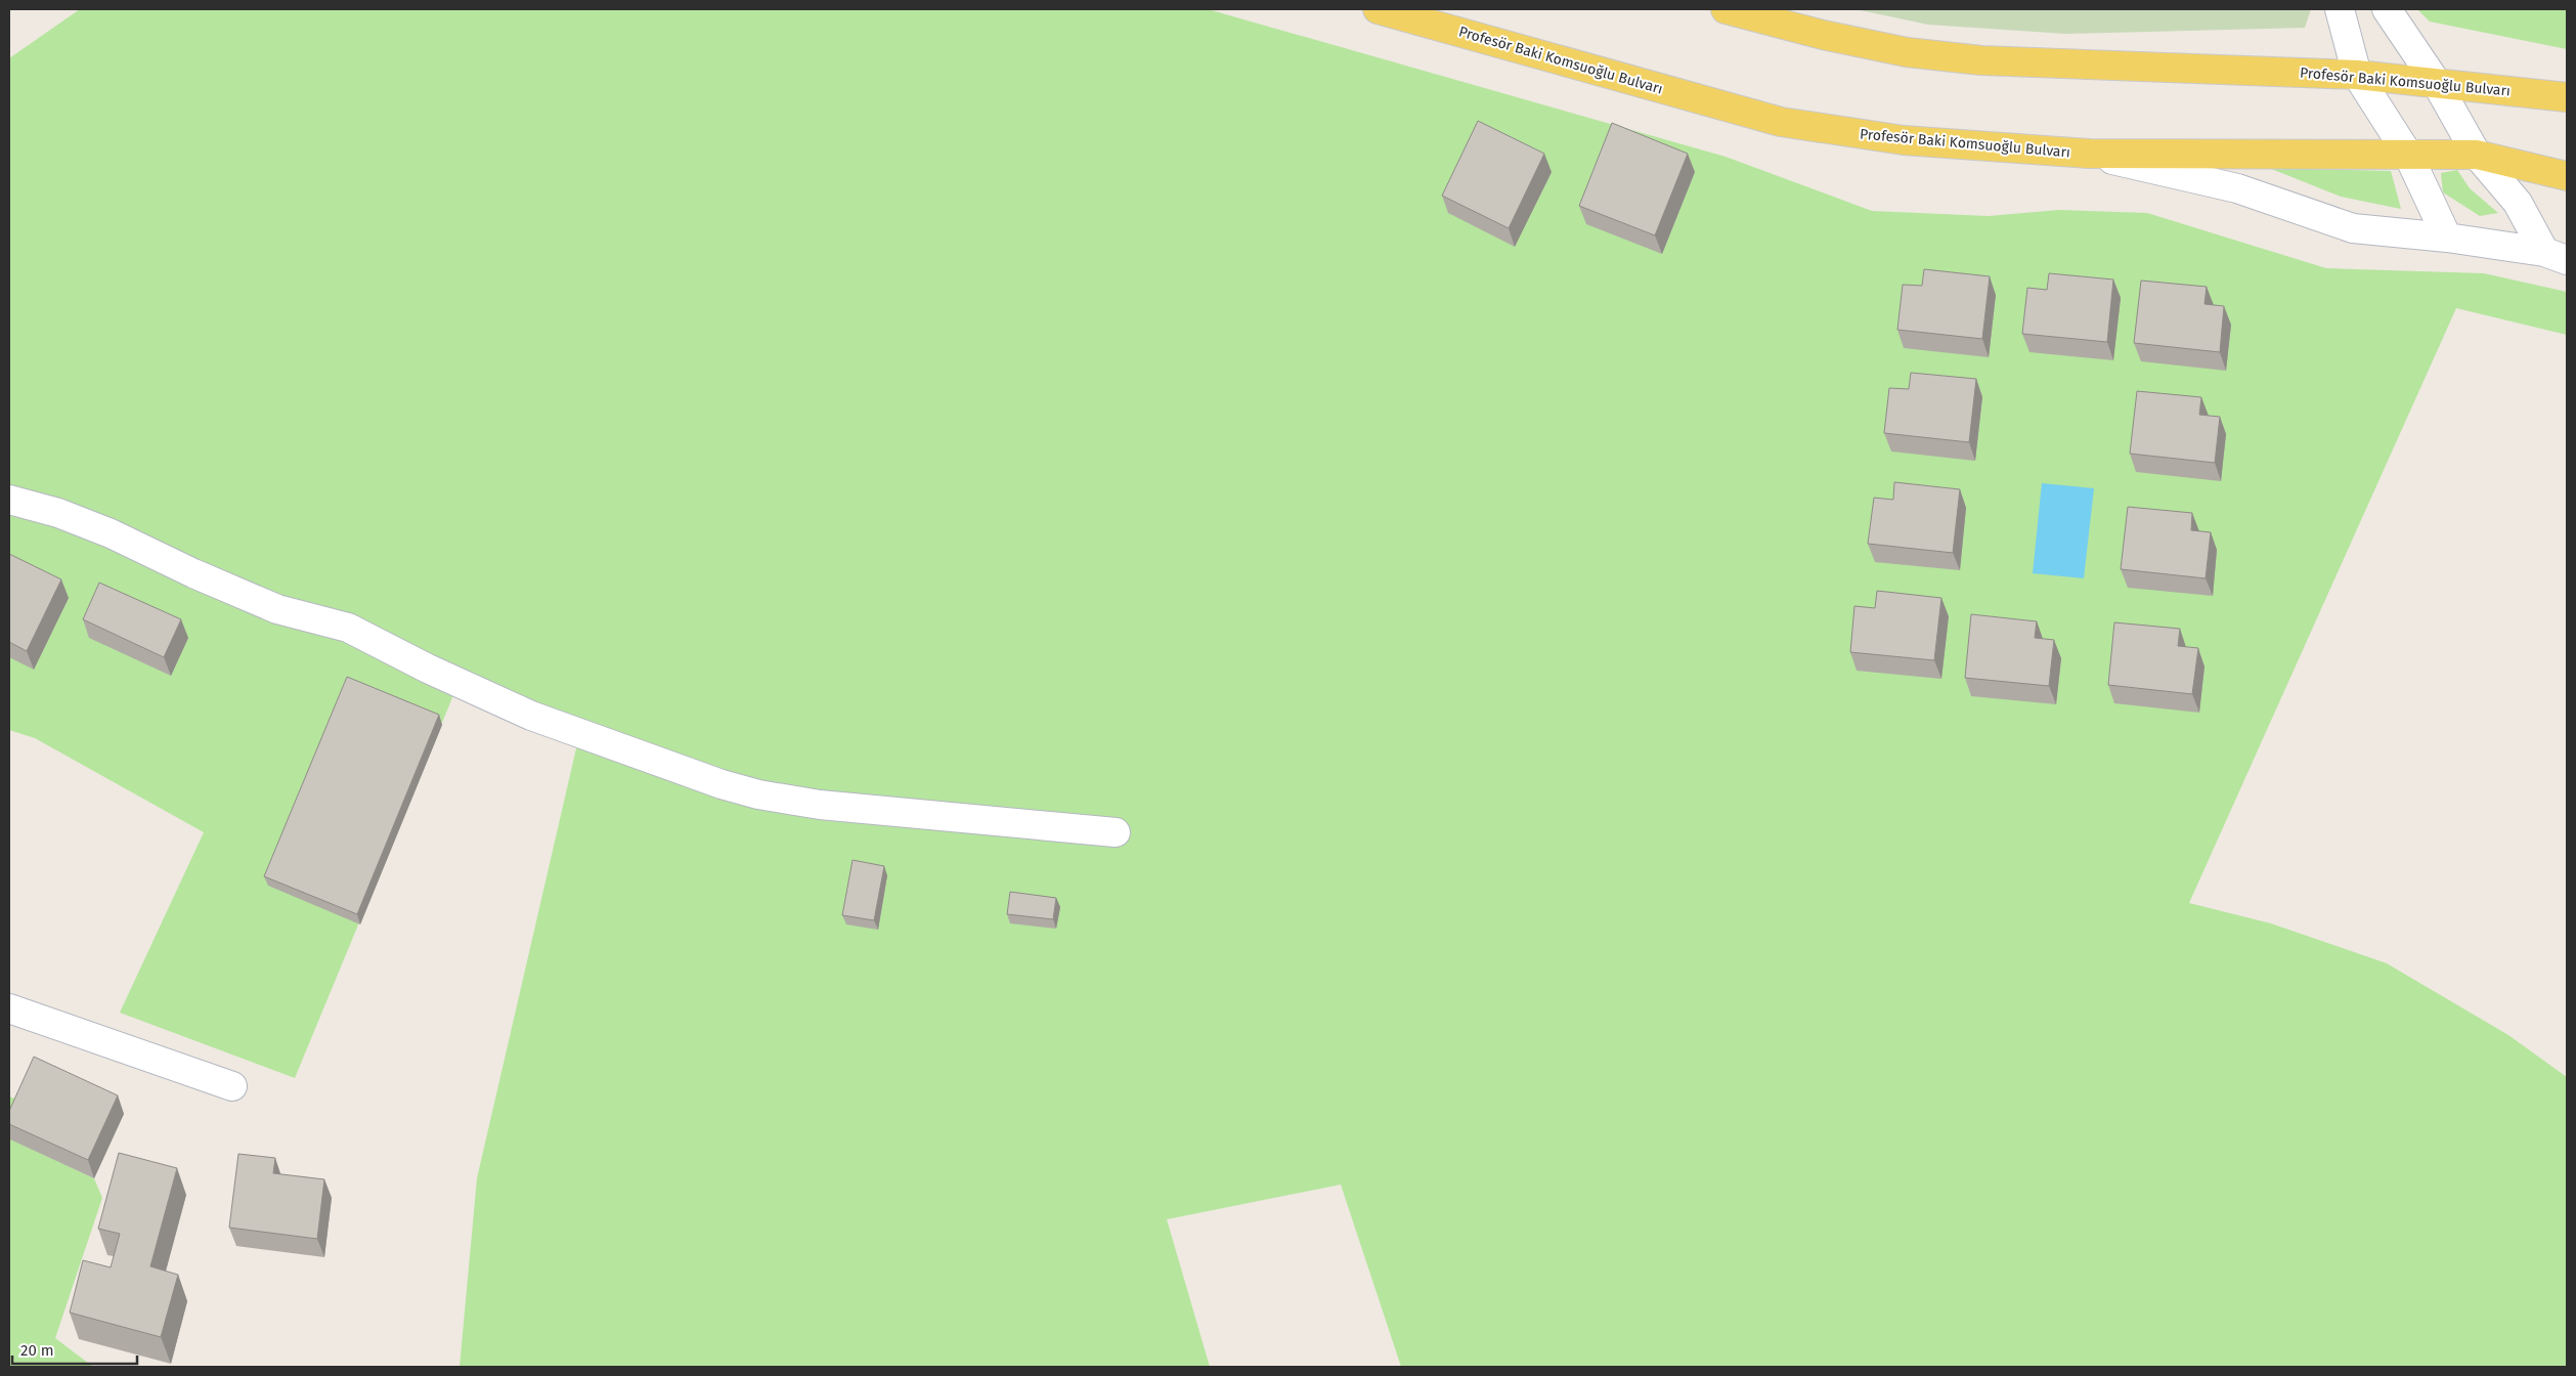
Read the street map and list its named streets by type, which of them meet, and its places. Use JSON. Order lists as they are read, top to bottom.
{
  "streets": {
    "main road": ["Profesör Baki Komsuoğlu Bulvarı"]
  },
  "scale_bar": "20 m"
}
